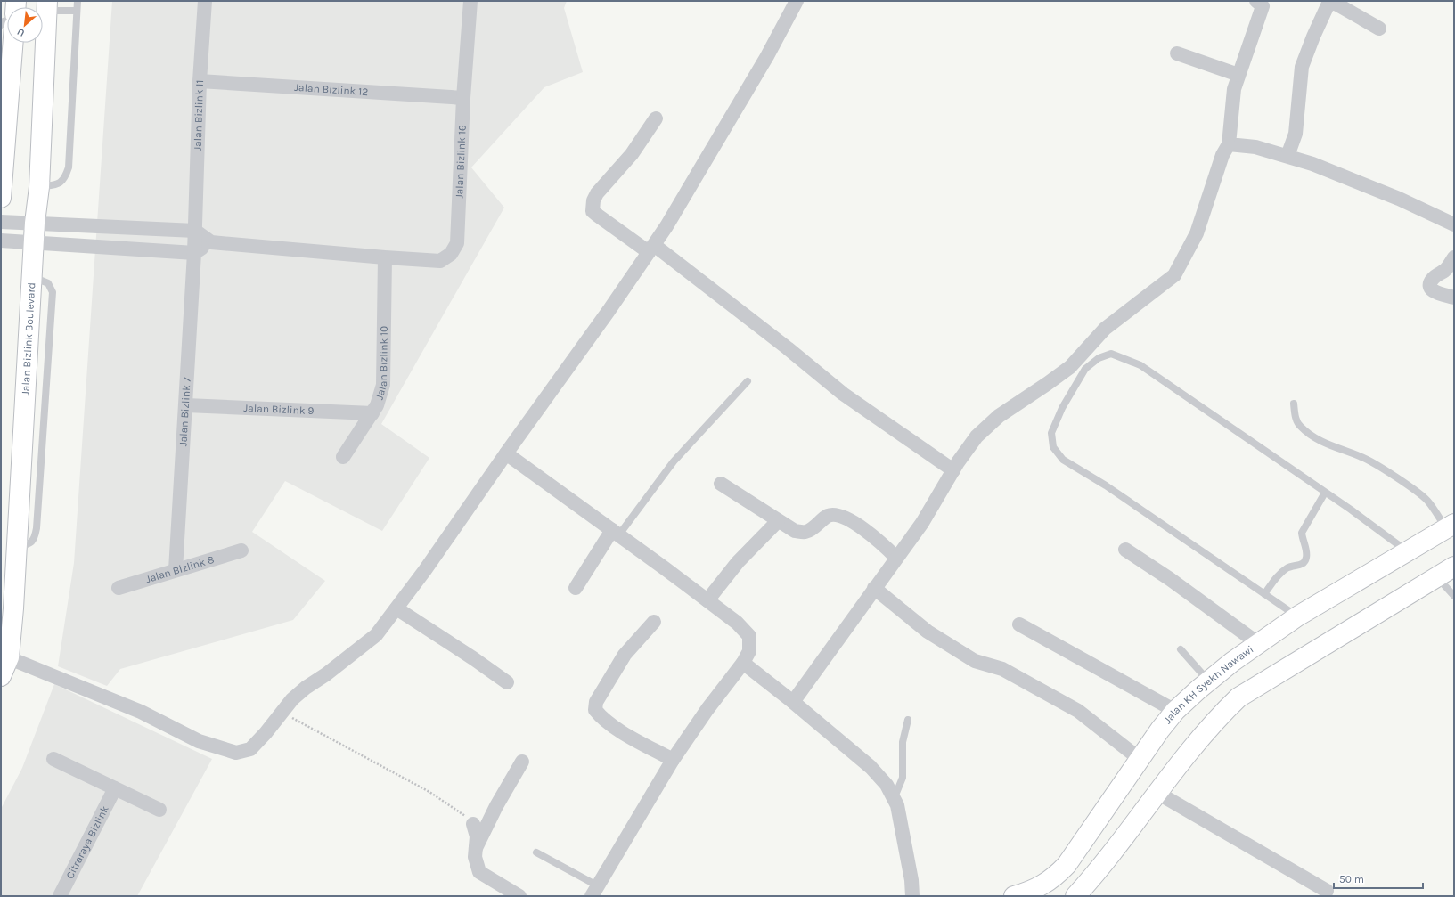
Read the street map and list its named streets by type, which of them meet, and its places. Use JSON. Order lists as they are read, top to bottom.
{
  "streets": {
    "main road": ["Jalan Bizlink Boulevard", "Jalan KH Syekh Nawawi"],
    "street": [
      "Jalan Bizlink 12",
      "Jalan Bizlink 11",
      "Jalan Bizlink 16",
      "Jalan Bizlink 10",
      "Jalan Bizlink 9",
      "Jalan Bizlink 7",
      "Jalan Bizlink 8",
      "Citraraya Bizlink"
    ]
  },
  "crossings": [
    ["Jalan Bizlink 12", "Jalan Bizlink 11"],
    ["Jalan Bizlink 12", "Jalan Bizlink 16"],
    ["Jalan Bizlink 11", "Jalan Bizlink 7"],
    ["Jalan Bizlink 16", "Jalan Bizlink 10"],
    ["Jalan Bizlink 10", "Jalan Bizlink 9"],
    ["Jalan Bizlink 9", "Jalan Bizlink 7"],
    ["Jalan Bizlink 7", "Jalan Bizlink 8"]
  ],
  "scale_bar": "50 m",
  "north": "bottom left"
}
